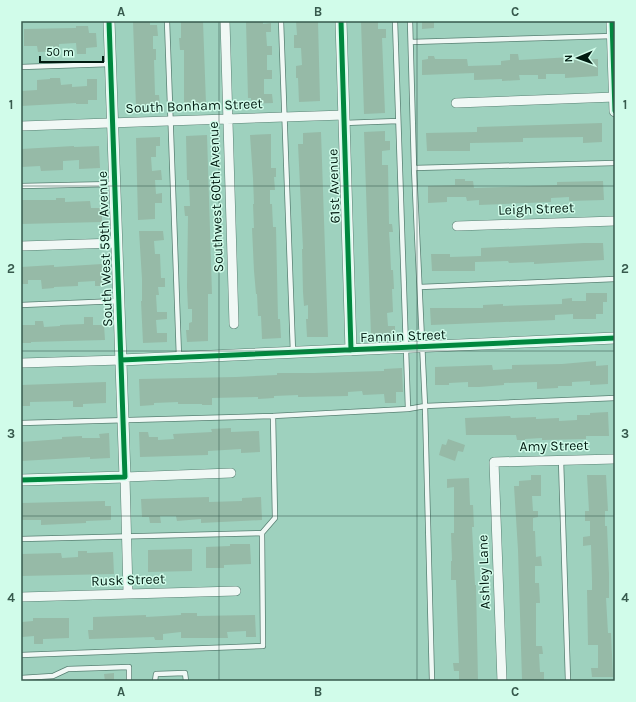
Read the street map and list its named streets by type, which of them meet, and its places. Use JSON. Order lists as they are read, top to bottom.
{
  "streets": {
    "street": [
      "South Bonham Street",
      "61st Avenue",
      "Southwest 60th Avenue",
      "Leigh Street",
      "South West 59th Avenue",
      "Fannin Street",
      "Amy Street",
      "Ashley Lane",
      "Rusk Street"
    ]
  },
  "crossings": [
    ["South Bonham Street", "61st Avenue"],
    ["South Bonham Street", "Southwest 60th Avenue"],
    ["South Bonham Street", "South West 59th Avenue"],
    ["61st Avenue", "Fannin Street"],
    ["South West 59th Avenue", "Fannin Street"],
    ["South West 59th Avenue", "Rusk Street"],
    ["Amy Street", "Ashley Lane"]
  ],
  "scale_bar": "50 m",
  "north": "left",
  "grid": {
    "columns": ["A", "B", "C"],
    "rows": [
      "1",
      "2",
      "3",
      "4"
    ]
  }
}
